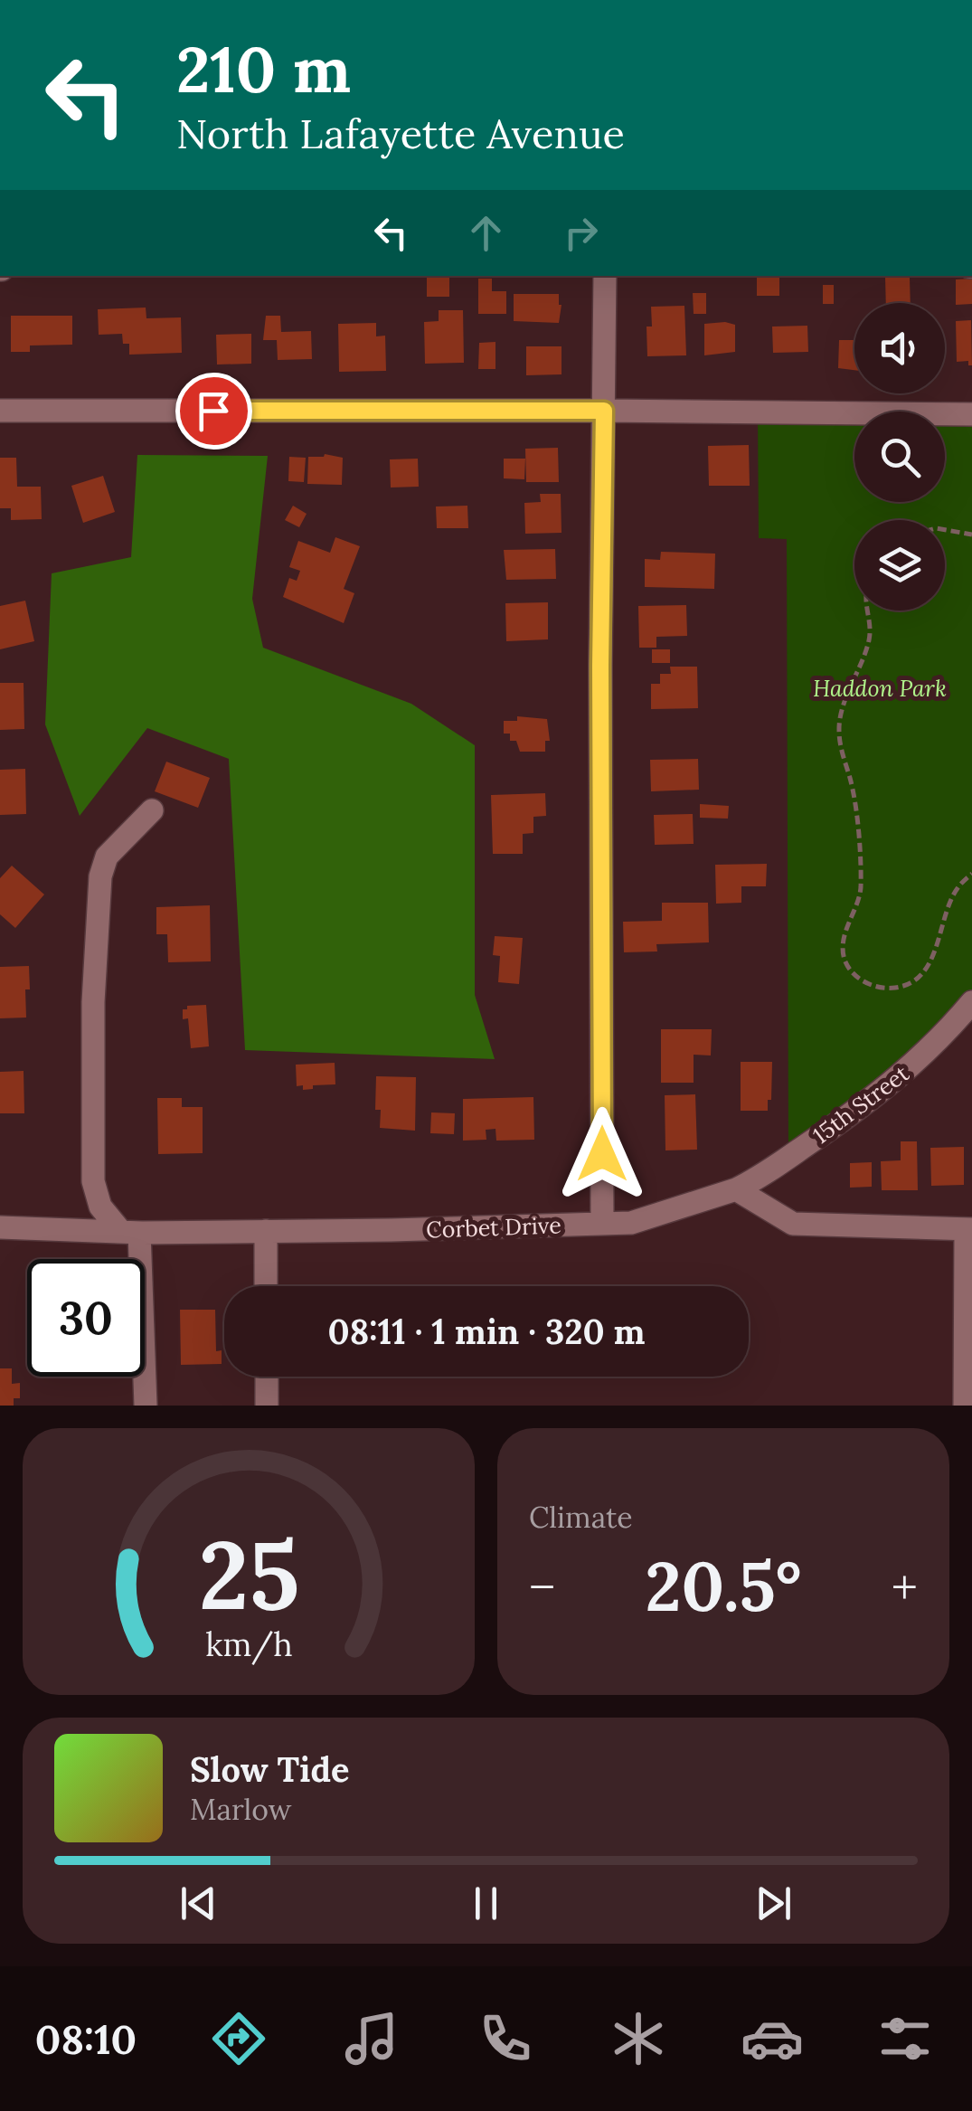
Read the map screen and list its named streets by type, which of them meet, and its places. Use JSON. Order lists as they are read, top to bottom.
{
  "streets": {
    "street": ["15th Street", "Corbet Drive"]
  },
  "crossings": [
    ["15th Street", "Corbet Drive"]
  ],
  "parks": ["Haddon Park"],
  "page": {
    "turn": ["210 m", "North Lafayette Avenue"],
    "limit": "30",
    "trip": "08:11 · 1 min · 320 m",
    "tile": "Climate",
    "heat": ["−", "20.5°", "+"],
    "song": ["Slow Tide", "Marlow"],
    "tabs": "08:10",
    "gauge": ["25", "km/h"]
  }
}
